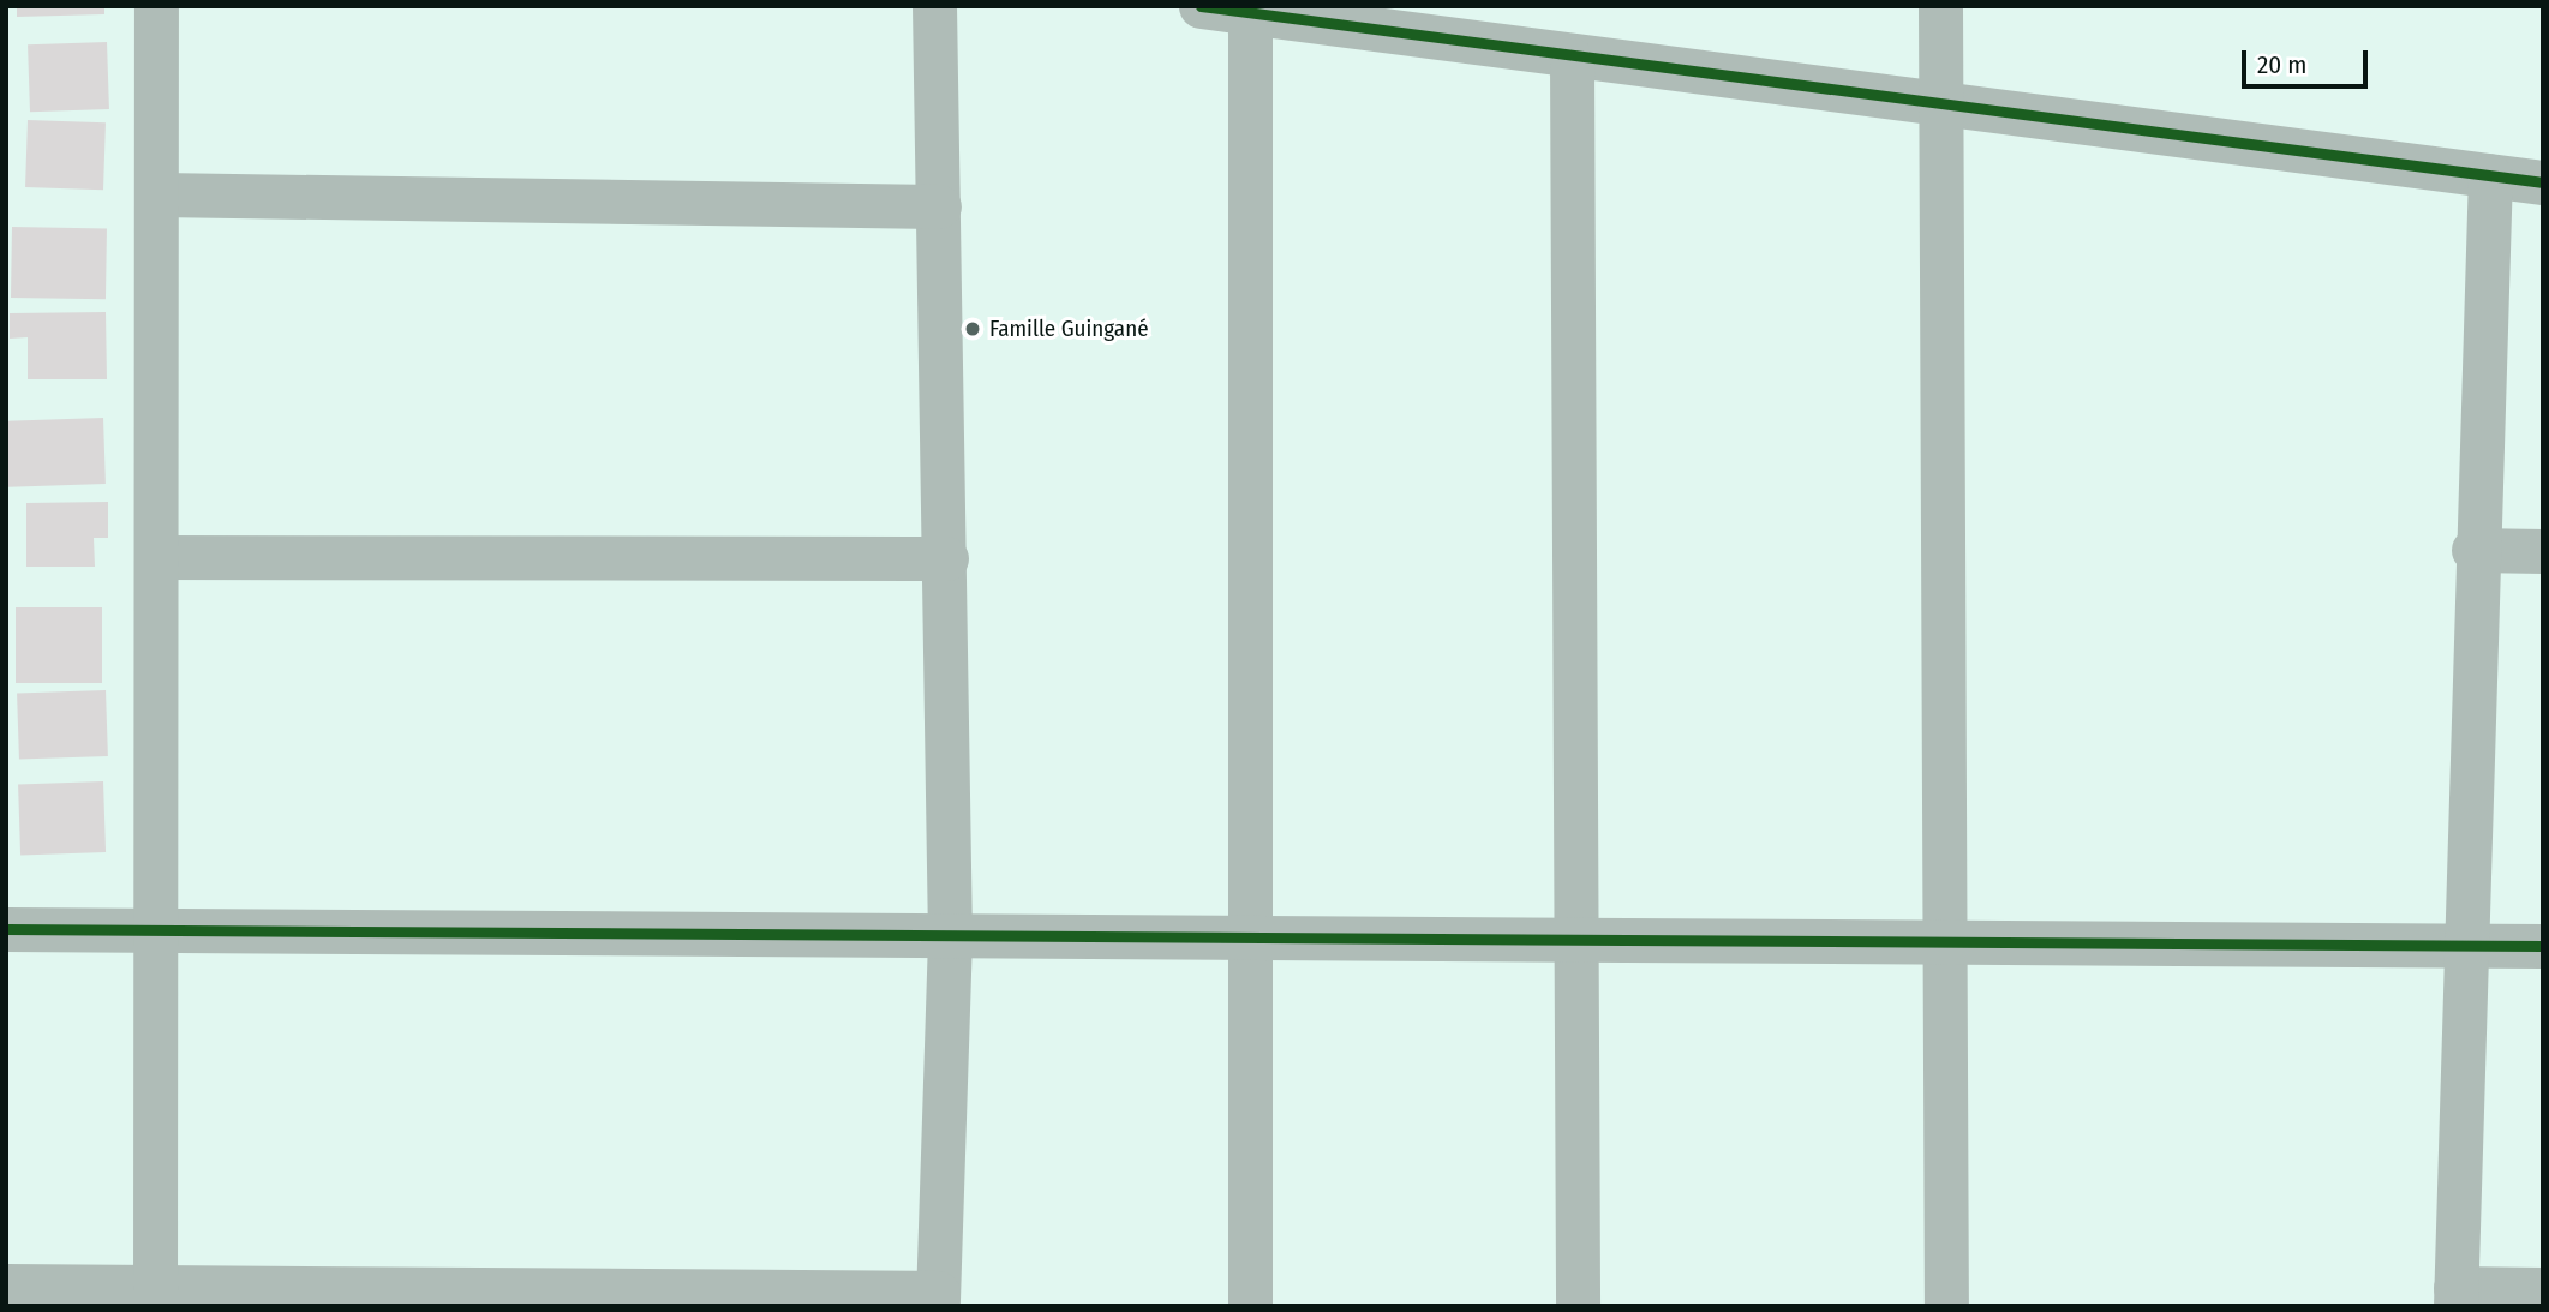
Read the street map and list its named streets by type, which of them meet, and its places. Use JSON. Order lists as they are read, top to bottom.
{
  "places": ["Famille Guingané"],
  "scale_bar": "20 m"
}
